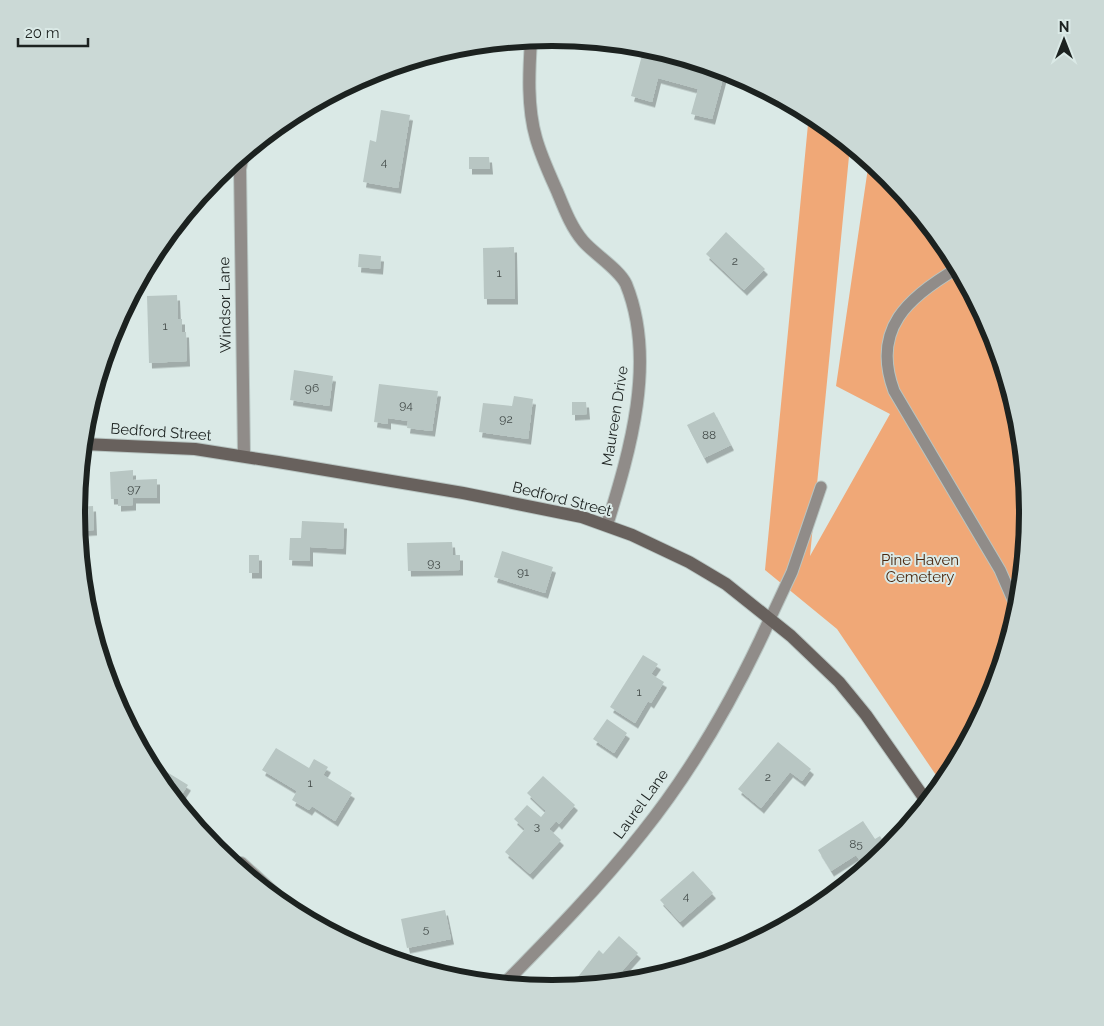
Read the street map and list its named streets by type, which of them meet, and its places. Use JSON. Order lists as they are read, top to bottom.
{
  "streets": {
    "main road": ["Bedford Street"],
    "street": ["Windsor Lane", "Maureen Drive", "Laurel Lane"]
  },
  "crossings": [
    ["Windsor Lane", "Bedford Street"],
    ["Maureen Drive", "Bedford Street"],
    ["Bedford Street", "Laurel Lane"]
  ],
  "parks": ["Pine Haven Cemetery"],
  "house_numbers": [
    "4",
    "2",
    "1",
    "1",
    "96",
    "94",
    "92",
    "88",
    "97",
    "93",
    "91",
    "1",
    "2",
    "1",
    "3",
    "85",
    "4",
    "5"
  ],
  "scale_bar": "20 m",
  "north": "top"
}
